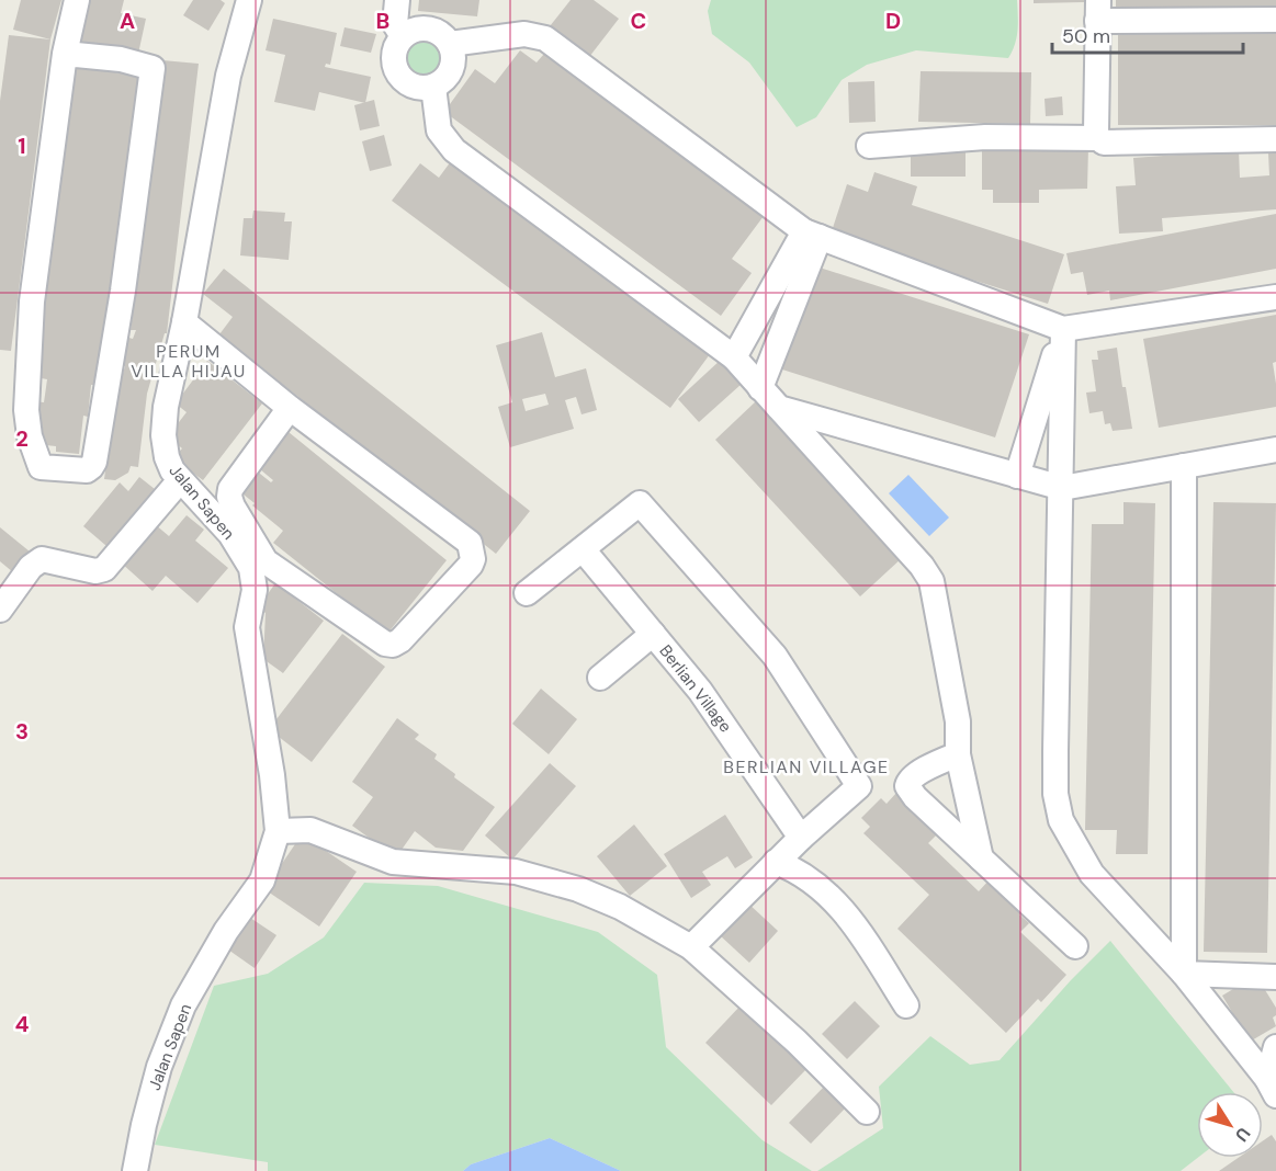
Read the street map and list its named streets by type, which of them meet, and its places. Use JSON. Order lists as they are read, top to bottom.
{
  "streets": {
    "street": ["Jalan Sapen", "Berlian Village"]
  },
  "districts": ["PERUM VILLA HIJAU", "BERLIAN VILLAGE"],
  "scale_bar": "50 m",
  "north": "bottom right",
  "grid": {
    "columns": [
      "A",
      "B",
      "C",
      "D"
    ],
    "rows": [
      "1",
      "2",
      "3",
      "4"
    ]
  }
}
